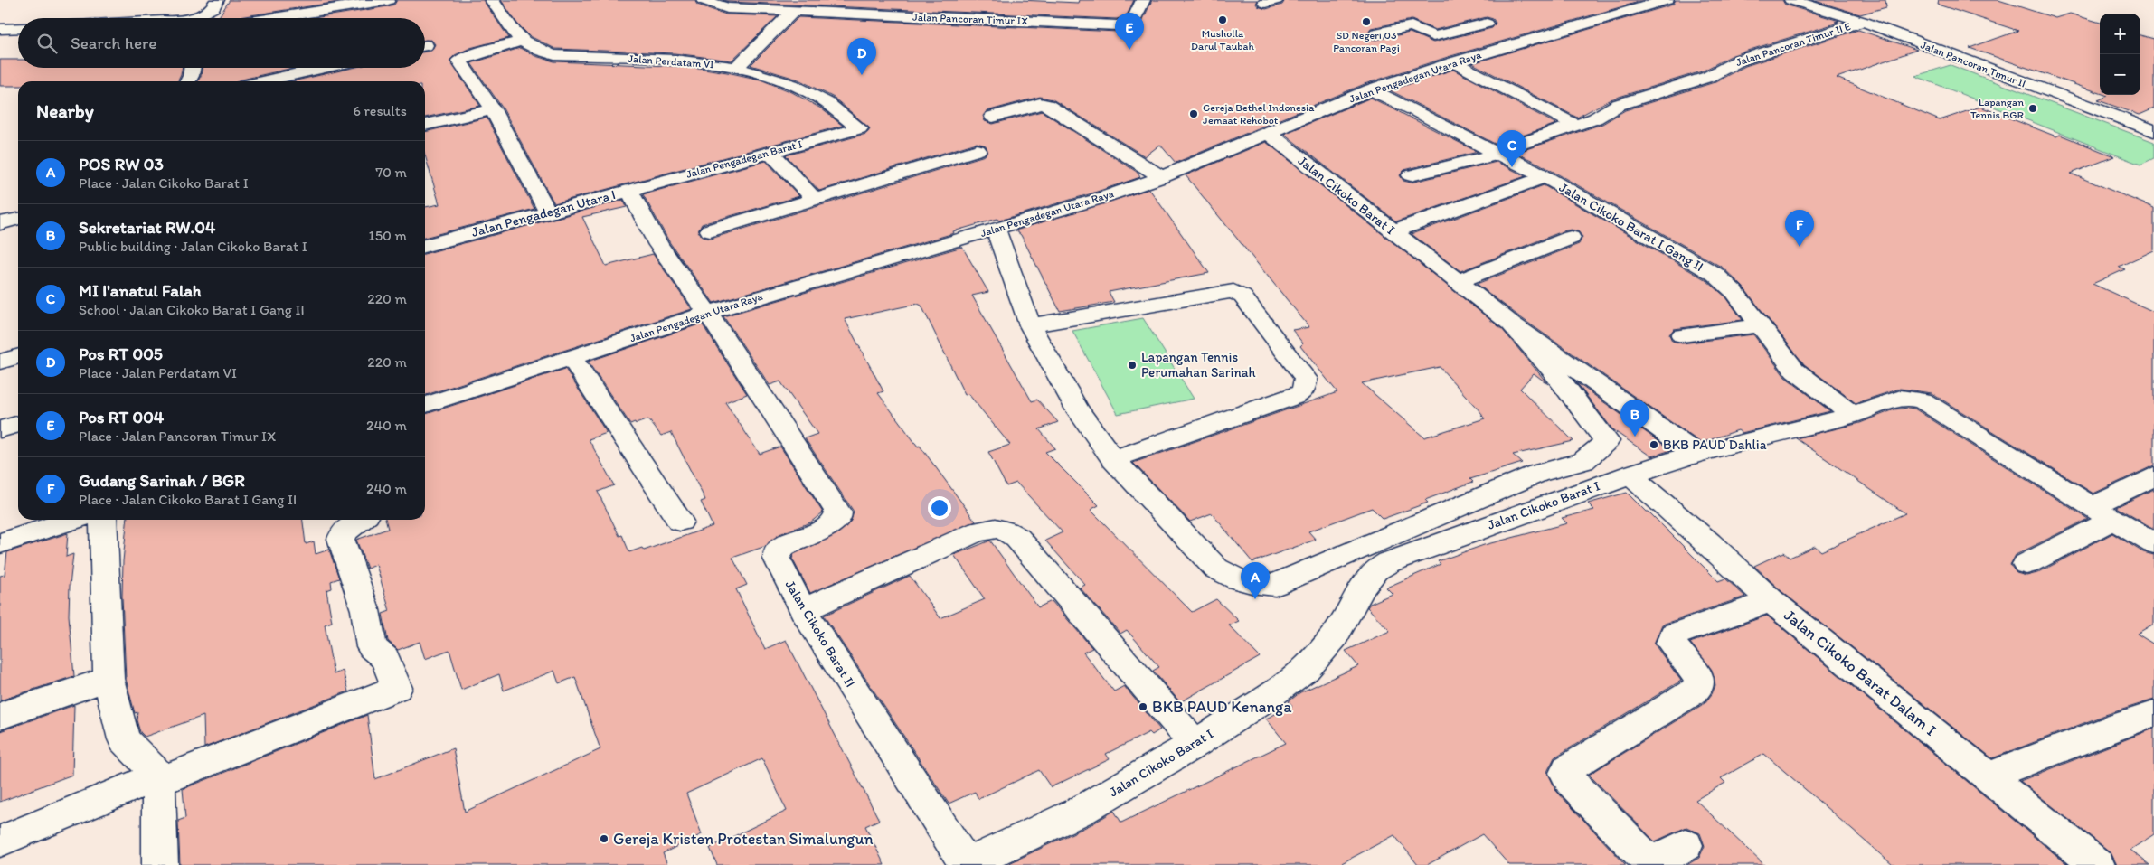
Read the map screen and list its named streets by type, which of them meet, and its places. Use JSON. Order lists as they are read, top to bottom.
{
  "streets": {
    "street": [
      "Jalan Pancoran Timur IX",
      "Jalan Pancoran Timur II E",
      "Jalan Perdatam VI",
      "Jalan Pancoran Timur II",
      "Jalan Pengadegan Utara Raya",
      "Jalan Pengadegan Barat I",
      "Jalan Cikoko Barat I",
      "Jalan Pengadegan Utara I",
      "Jalan Cikoko Barat I Gang II",
      "Jalan Cikoko Barat II",
      "Jalan Cikoko Barat Dalam I"
    ]
  },
  "crossings": [
    ["Jalan Pancoran Timur II E", "Jalan Pancoran Timur II"],
    ["Jalan Pancoran Timur II E", "Jalan Cikoko Barat I Gang II"],
    ["Jalan Perdatam VI", "Jalan Pengadegan Barat I"],
    ["Jalan Pengadegan Utara Raya", "Jalan Cikoko Barat I"],
    ["Jalan Pengadegan Utara Raya", "Jalan Pengadegan Utara I"],
    ["Jalan Pengadegan Utara Raya", "Jalan Cikoko Barat I Gang II"],
    ["Jalan Pengadegan Utara Raya", "Jalan Cikoko Barat II"],
    ["Jalan Pengadegan Barat I", "Jalan Pengadegan Utara I"],
    ["Jalan Cikoko Barat I", "Jalan Cikoko Barat II"],
    ["Jalan Cikoko Barat I", "Jalan Cikoko Barat Dalam I"],
    ["Jalan Pengadegan Utara I", "Jalan Cikoko Barat II"]
  ],
  "places": [
    "Musholla Darul Taubah",
    "SD Negeri 03 Pancoran Pagi",
    "Lapangan Tennis BGR",
    "Gereja Bethel Indonesia Jemaat Rehobot",
    "Lapangan Tennis Perumahan Sarinah",
    "BKB PAUD Dahlia",
    "BKB PAUD Kenanga",
    "Gereja Kristen Protestan Simalungun"
  ],
  "page": {
    "pins": [
      "E",
      "D",
      "C",
      "F",
      "B",
      "A"
    ],
    "map_buttons": ["+", "−"],
    "search": "Search here",
    "heading": ["Nearby", "6 results"],
    "list": [
      {
        "mark": "A",
        "name": "POS RW 03",
        "note": "Place · Jalan Cikoko Barat I",
        "value": "70 m"
      },
      {
        "mark": "B",
        "name": "Sekretariat RW.04",
        "note": "Public building · Jalan Cikoko Barat I",
        "value": "150 m"
      },
      {
        "mark": "C",
        "name": "MI I'anatul Falah",
        "note": "School · Jalan Cikoko Barat I Gang II",
        "value": "220 m"
      },
      {
        "mark": "D",
        "name": "Pos RT 005",
        "note": "Place · Jalan Perdatam VI",
        "value": "220 m"
      },
      {
        "mark": "E",
        "name": "Pos RT 004",
        "note": "Place · Jalan Pancoran Timur IX",
        "value": "240 m"
      },
      {
        "mark": "F",
        "name": "Gudang Sarinah / BGR",
        "note": "Place · Jalan Cikoko Barat I Gang II",
        "value": "240 m"
      }
    ]
  }
}
